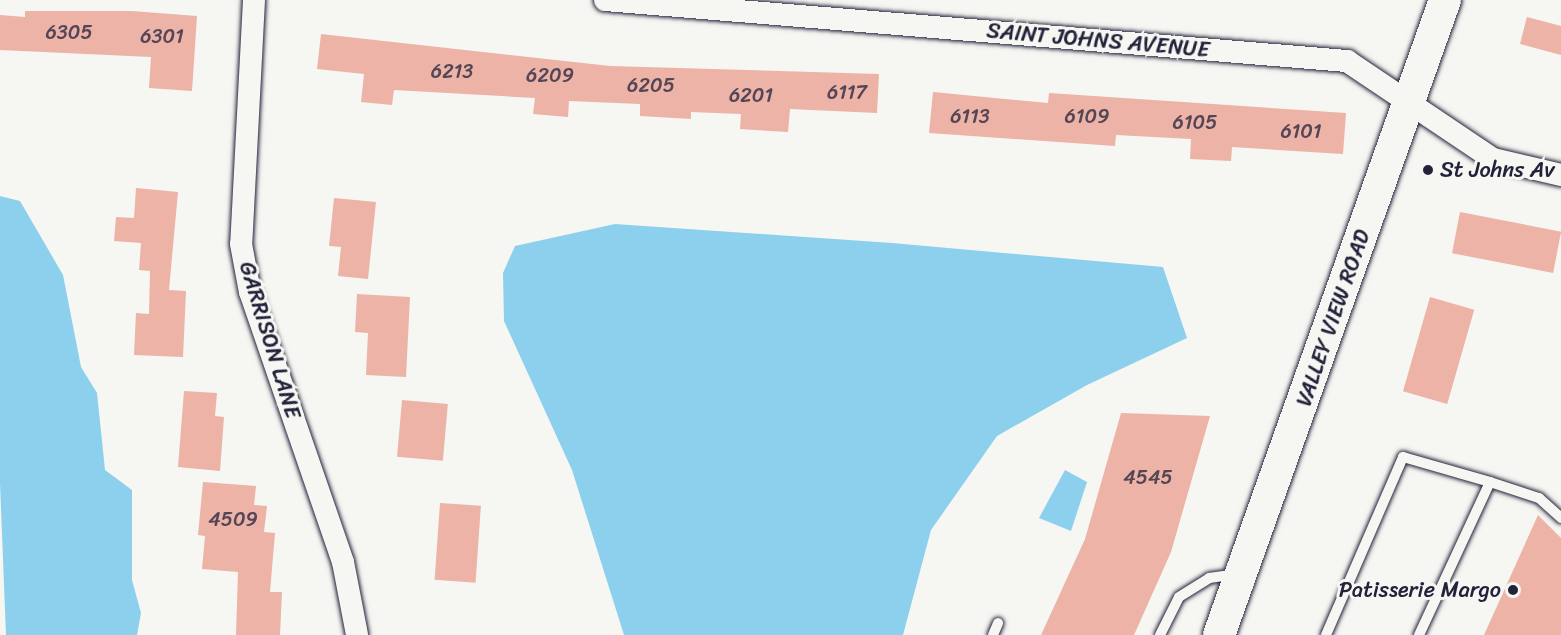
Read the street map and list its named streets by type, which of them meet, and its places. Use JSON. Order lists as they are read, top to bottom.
{
  "streets": {
    "street": ["SAINT JOHNS AVENUE", "VALLEY VIEW ROAD", "GARRISON LANE"]
  },
  "crossings": [
    ["SAINT JOHNS AVENUE", "VALLEY VIEW ROAD"]
  ],
  "places": ["St Johns Av", "Patisserie Margo"],
  "house_numbers": [
    "6305",
    "6301",
    "6213",
    "6209",
    "6205",
    "6117",
    "6201",
    "6113",
    "6109",
    "6105",
    "6101",
    "4545",
    "4509"
  ]
}
